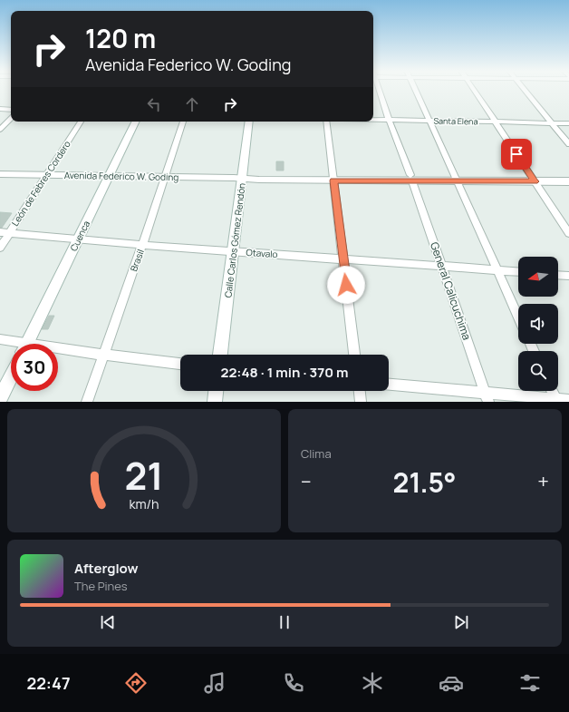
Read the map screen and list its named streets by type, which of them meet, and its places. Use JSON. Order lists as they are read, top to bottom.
{
  "streets": {
    "main road": ["Cuenca", "Calle Carlos Gómez Rendón"],
    "street": [
      "Santa Elena",
      "Avenida Federico W. Goding",
      "León de Febres Cordero",
      "Otavalo",
      "Brasil",
      "General Calicuchima"
    ]
  },
  "crossings": [
    ["Santa Elena", "General Calicuchima"],
    ["Avenida Federico W. Goding", "León de Febres Cordero"],
    ["Avenida Federico W. Goding", "Cuenca"],
    ["Avenida Federico W. Goding", "Calle Carlos Gómez Rendón"],
    ["Avenida Federico W. Goding", "Brasil"],
    ["Avenida Federico W. Goding", "General Calicuchima"],
    ["León de Febres Cordero", "Otavalo"],
    ["Cuenca", "Otavalo"],
    ["Calle Carlos Gómez Rendón", "Otavalo"],
    ["Otavalo", "Brasil"],
    ["Otavalo", "General Calicuchima"]
  ],
  "north": "left",
  "page": {
    "turn": ["120 m", "Avenida Federico W. Goding"],
    "limit": "30",
    "trip": "22:48 · 1 min · 370 m",
    "tile": "Clima",
    "heat": ["−", "21.5°", "+"],
    "song": ["Afterglow", "The Pines"],
    "tabs": "22:47",
    "gauge": ["21", "km/h"]
  }
}
